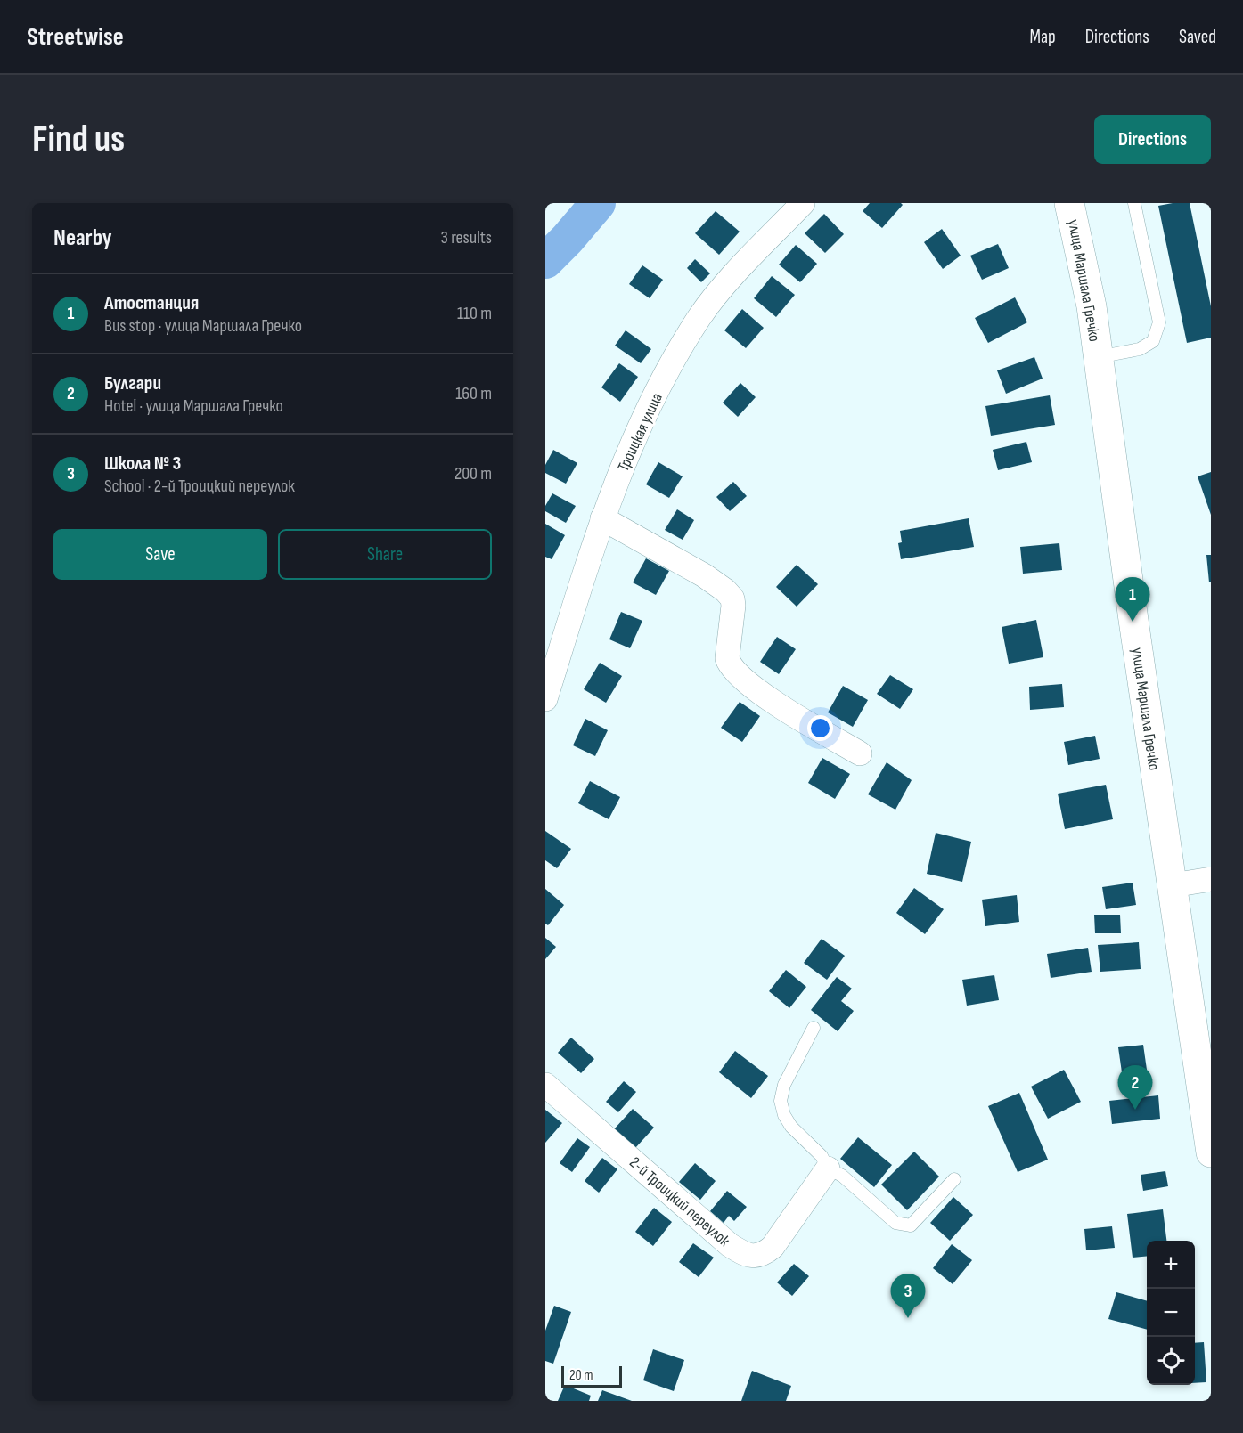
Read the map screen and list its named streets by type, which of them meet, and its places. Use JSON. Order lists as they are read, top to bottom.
{
  "streets": {
    "main road": ["улица Маршала Гречко"],
    "street": ["Троицкая улица", "2-й Троицкий переулок"]
  },
  "scale_bar": "20 m",
  "page": {
    "header": "Streetwise",
    "nav": ["Map", "Directions", "Saved"],
    "buttons": [
      "Directions",
      ["Save", "Share"]
    ],
    "title": "Find us",
    "heading": ["Nearby", "3 results"],
    "list": [
      {
        "mark": "1",
        "name": "Атостанция",
        "note": "Bus stop · улица Маршала Гречко",
        "value": "110 m"
      },
      {
        "mark": "2",
        "name": "Булгари",
        "note": "Hotel · улица Маршала Гречко",
        "value": "160 m"
      },
      {
        "mark": "3",
        "name": "Школа № 3",
        "note": "School · 2-й Троицкий переулок",
        "value": "200 m"
      }
    ],
    "pins": ["1", "2", "3"],
    "map_buttons": ["+", "−"],
    "scale": "20 m"
  }
}
